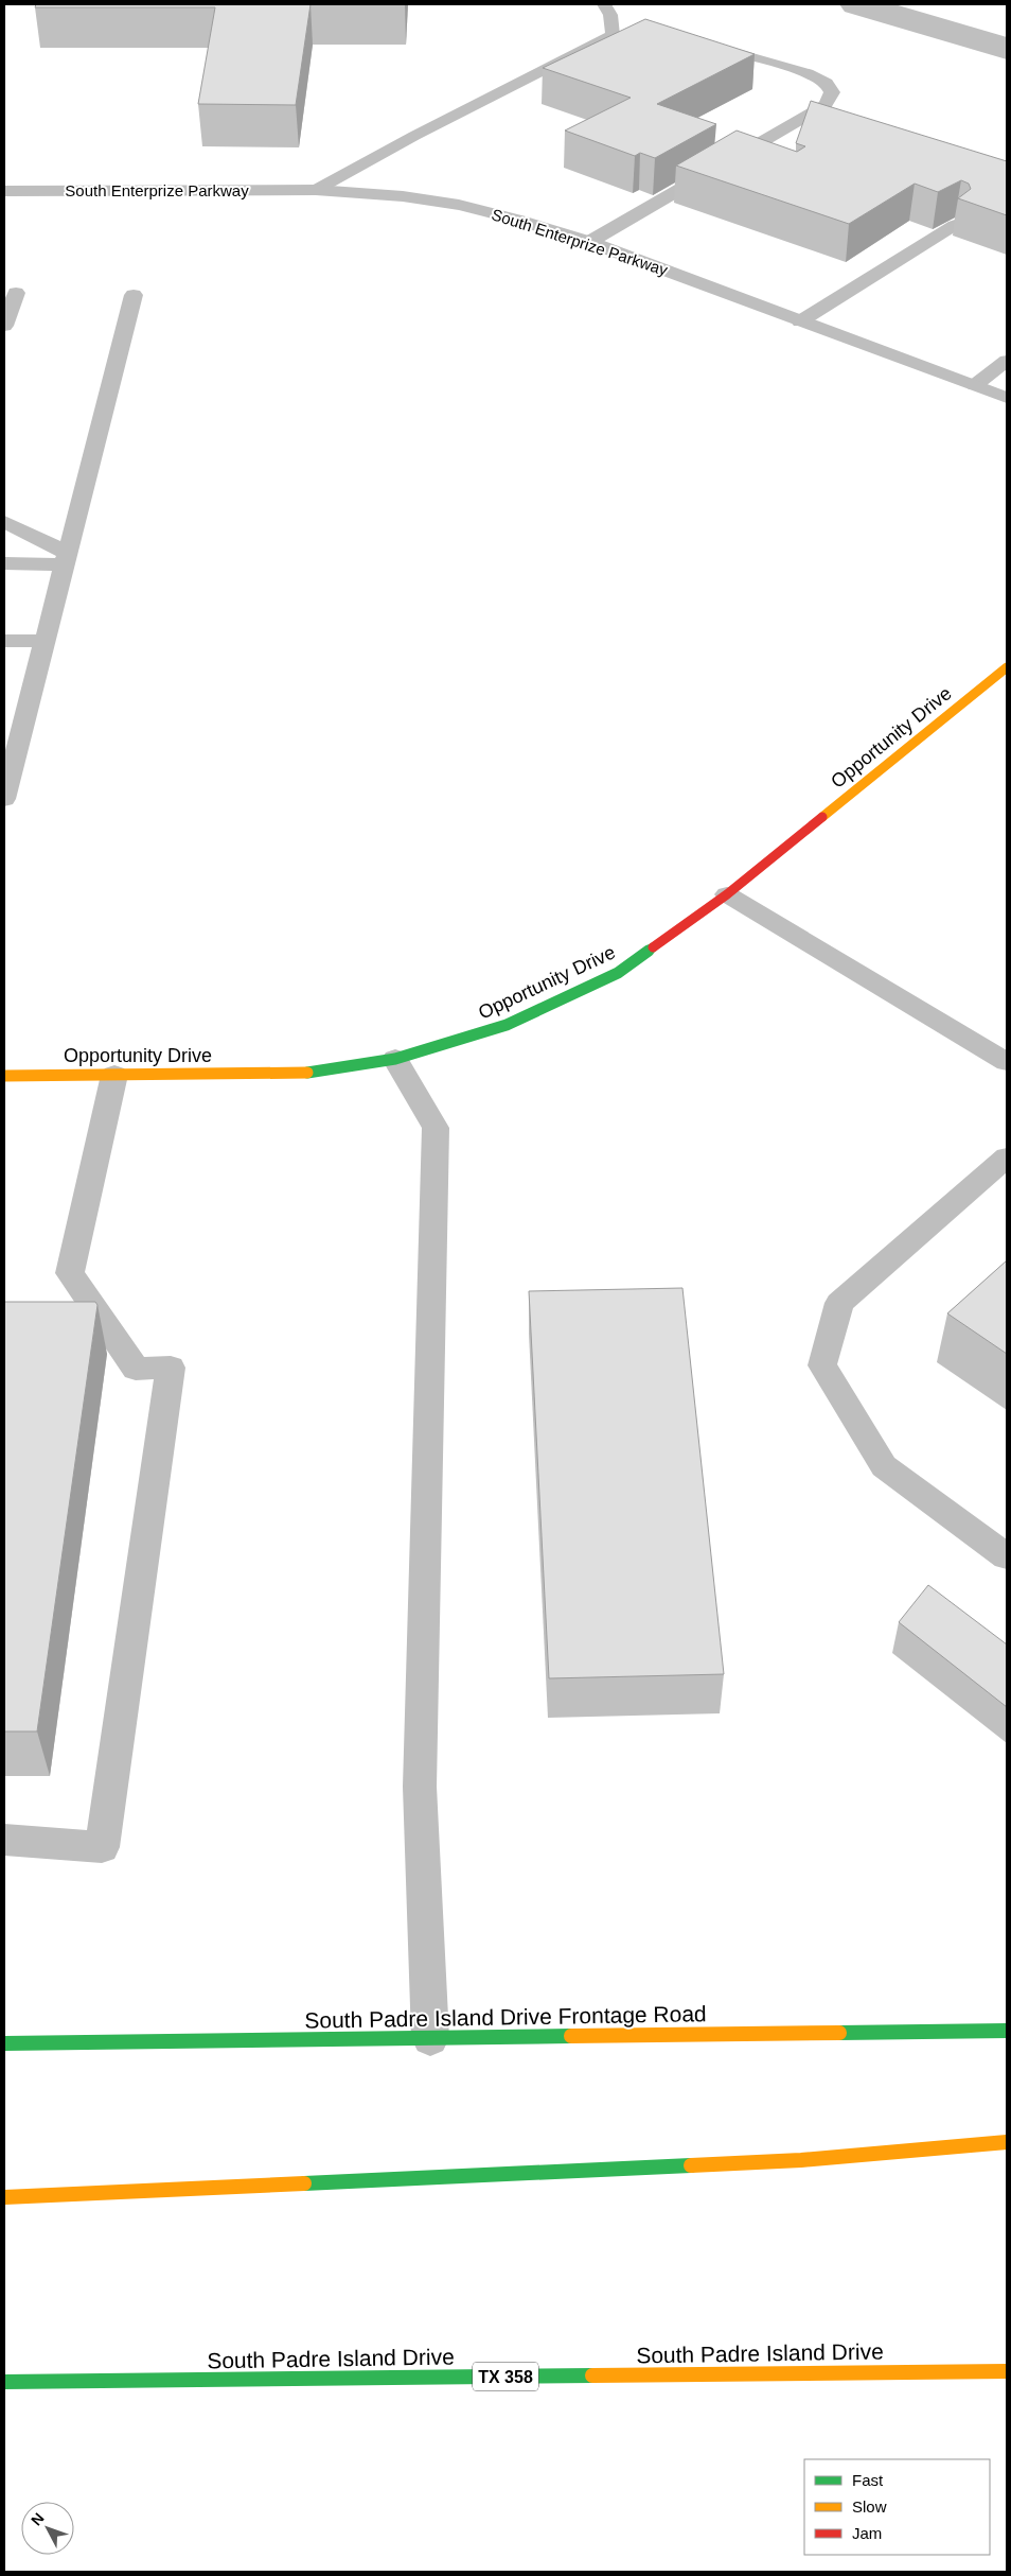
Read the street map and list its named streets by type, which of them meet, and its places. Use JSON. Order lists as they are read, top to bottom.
{
  "streets": {
    "main road": [
      "Opportunity Drive",
      "South Padre Island Drive Frontage Road",
      "South Padre Island Drive",
      "TX 358"
    ],
    "street": ["South Enterprize Parkway"]
  },
  "legend": ["Fast", "Slow", "Jam"],
  "north": "top left"
}
